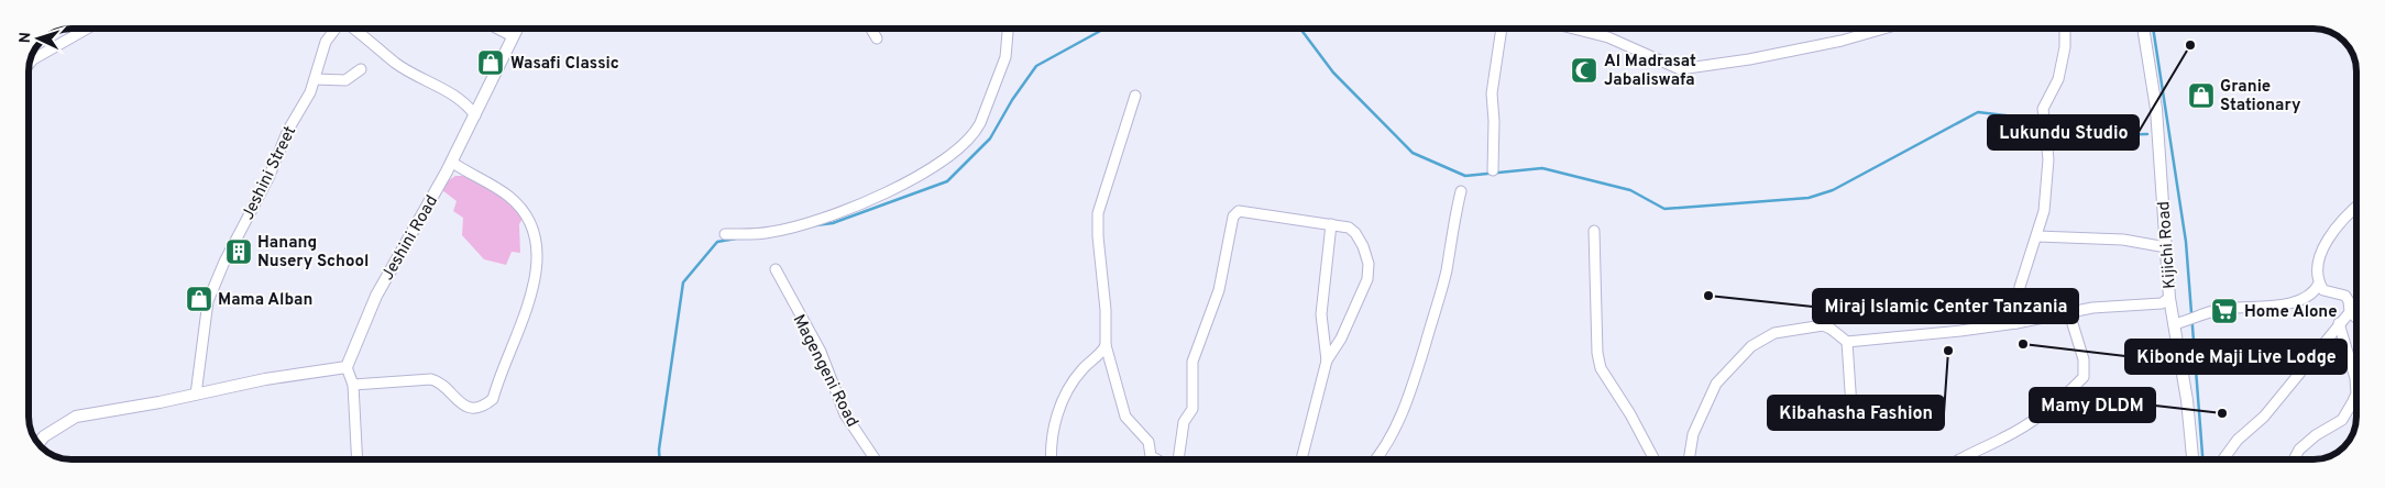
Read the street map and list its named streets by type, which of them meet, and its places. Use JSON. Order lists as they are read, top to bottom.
{
  "streets": {
    "street": [
      "Jeshini Street",
      "Jeshini Road",
      "Kijichi Road",
      "Magengeni Road"
    ]
  },
  "places": {
    "other": [
      "Lukundu Studio",
      "Miraj Islamic Center Tanzania",
      "Kibonde Maji Live Lodge",
      "Kibahasha Fashion",
      "Mamy DLDM"
    ],
    "shop": ["Wasafi Classic", "Granie Stationary", "Mama Alban"],
    "mosque": ["Al Madrasat Jabaliswafa"],
    "building": ["Hanang Nusery School"],
    "supermarket": ["Home Alone"]
  },
  "north": "left"
}
